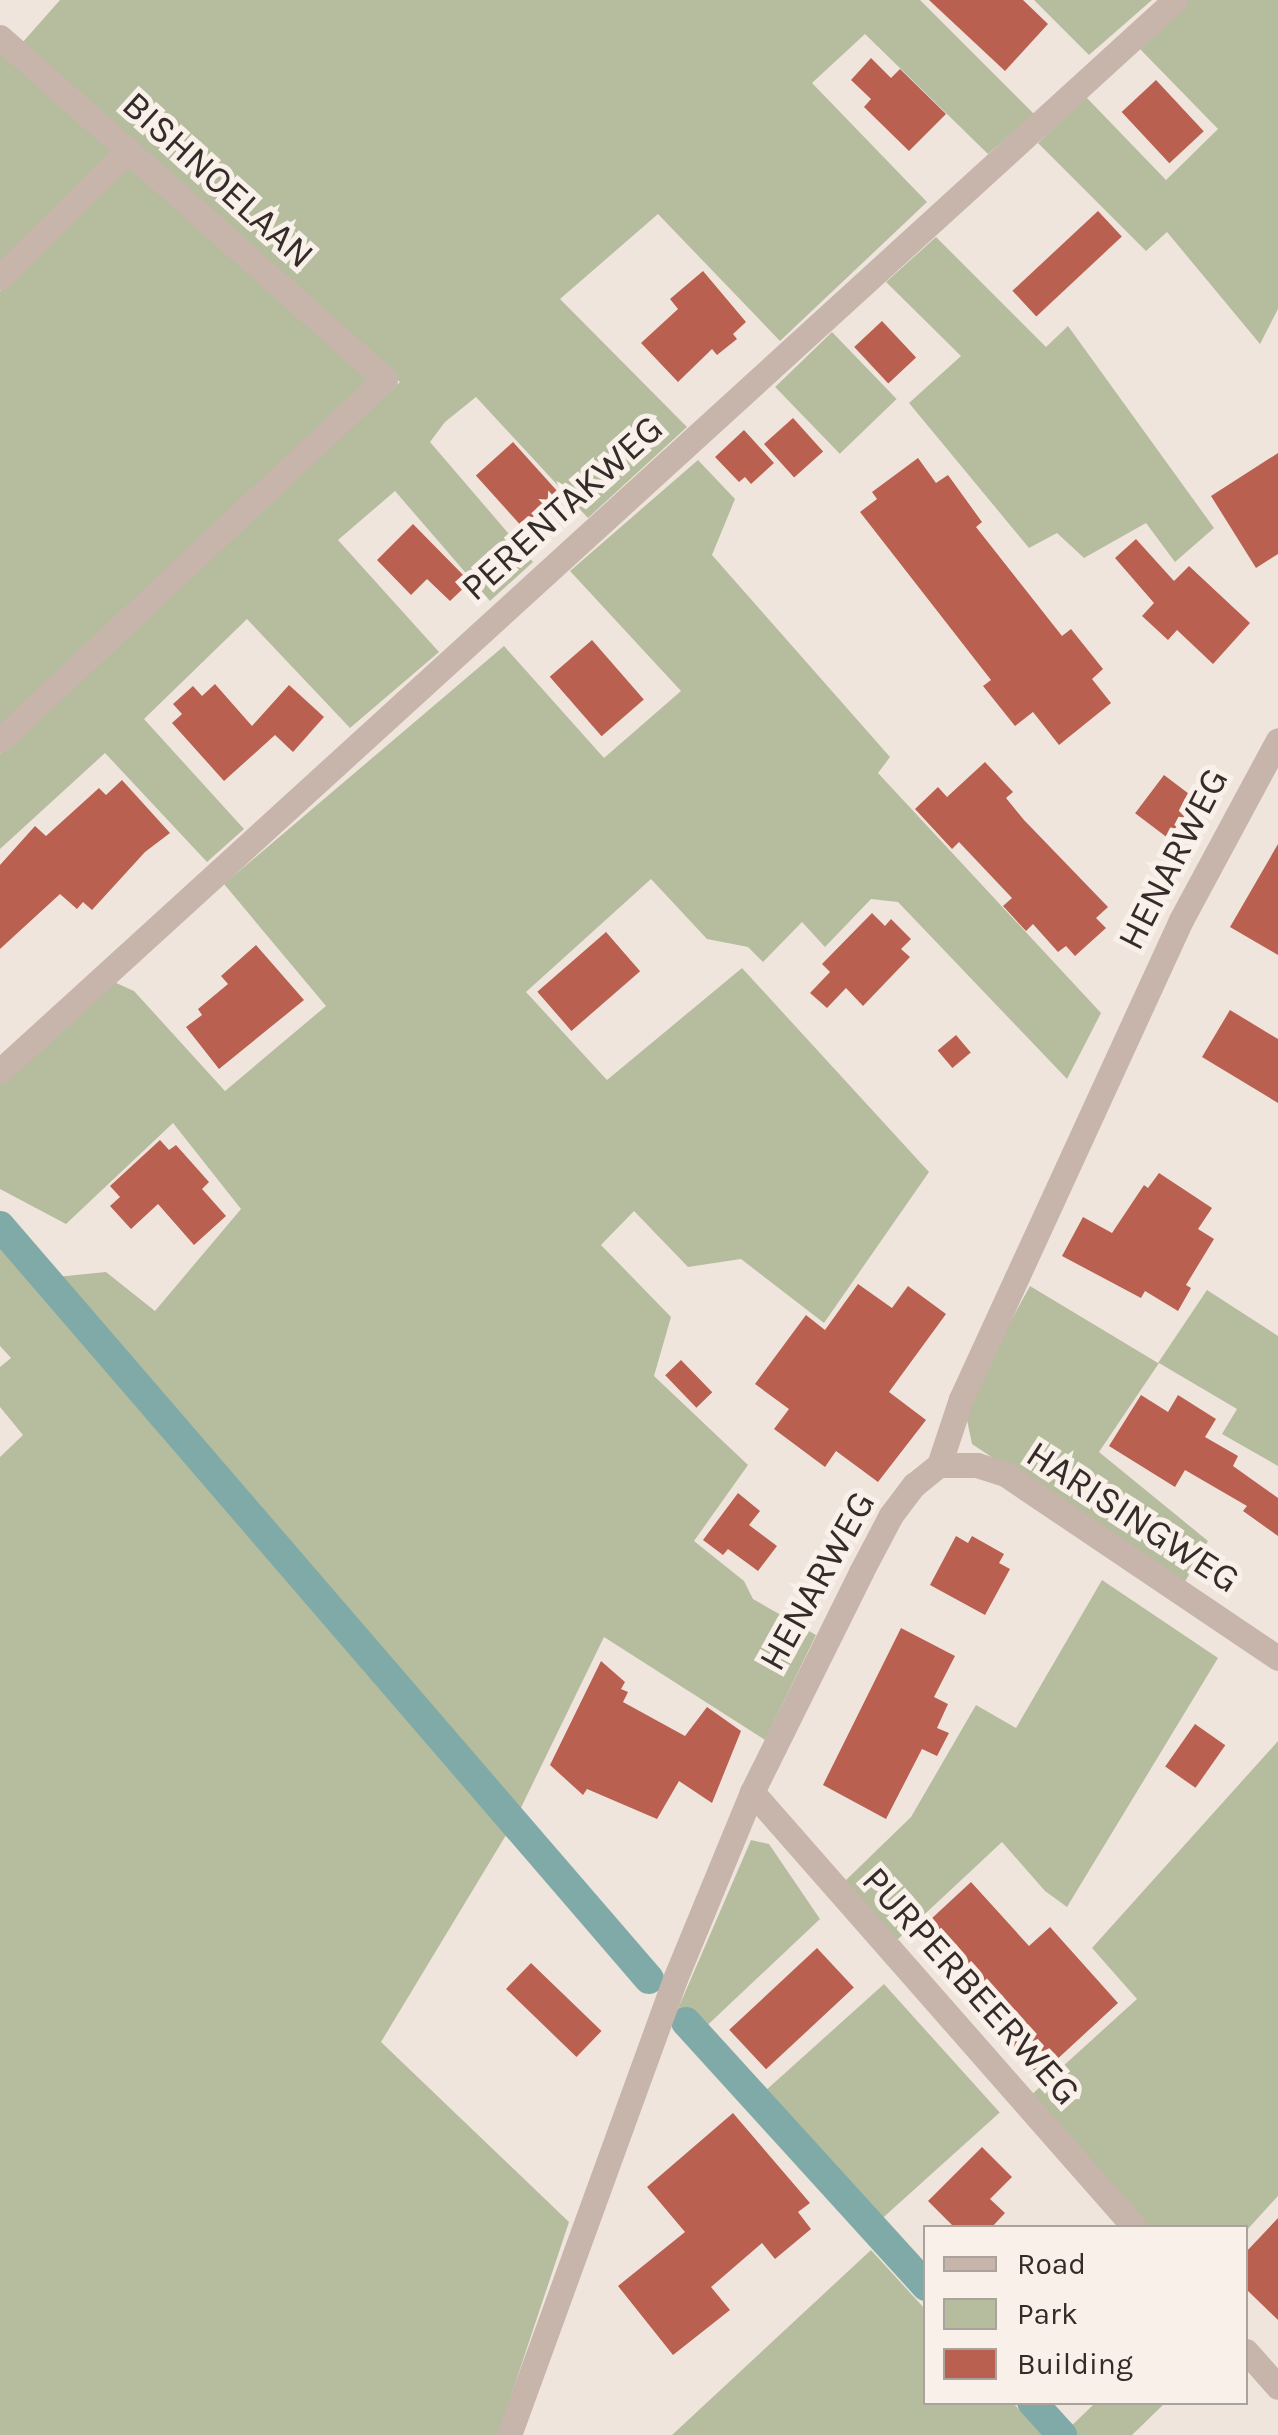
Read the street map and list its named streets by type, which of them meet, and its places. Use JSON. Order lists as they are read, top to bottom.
{
  "streets": {
    "street": [
      "BISHNOELAAN",
      "PERENTAKWEG",
      "HENARWEG",
      "HARISINGWEG",
      "PURPERBEERWEG"
    ]
  },
  "crossings": [
    ["HENARWEG", "HARISINGWEG"],
    ["HENARWEG", "PURPERBEERWEG"]
  ],
  "legend": ["Road", "Park", "Building"]
}
